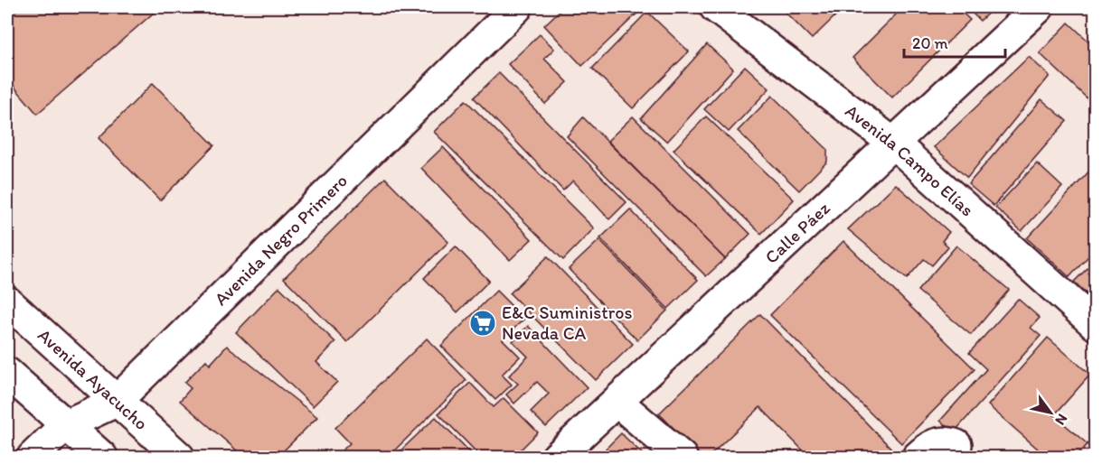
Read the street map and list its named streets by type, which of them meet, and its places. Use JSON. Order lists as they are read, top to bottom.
{
  "streets": {
    "street": [
      "Avenida Campo Elías",
      "Calle Páez",
      "Avenida Negro Primero",
      "Avenida Ayacucho"
    ]
  },
  "crossings": [
    ["Avenida Campo Elías", "Calle Páez"],
    ["Avenida Negro Primero", "Avenida Ayacucho"]
  ],
  "places": {
    "supermarket": ["E&C Suministros Nevada CA"]
  },
  "scale_bar": "20 m",
  "north": "bottom right"
}
